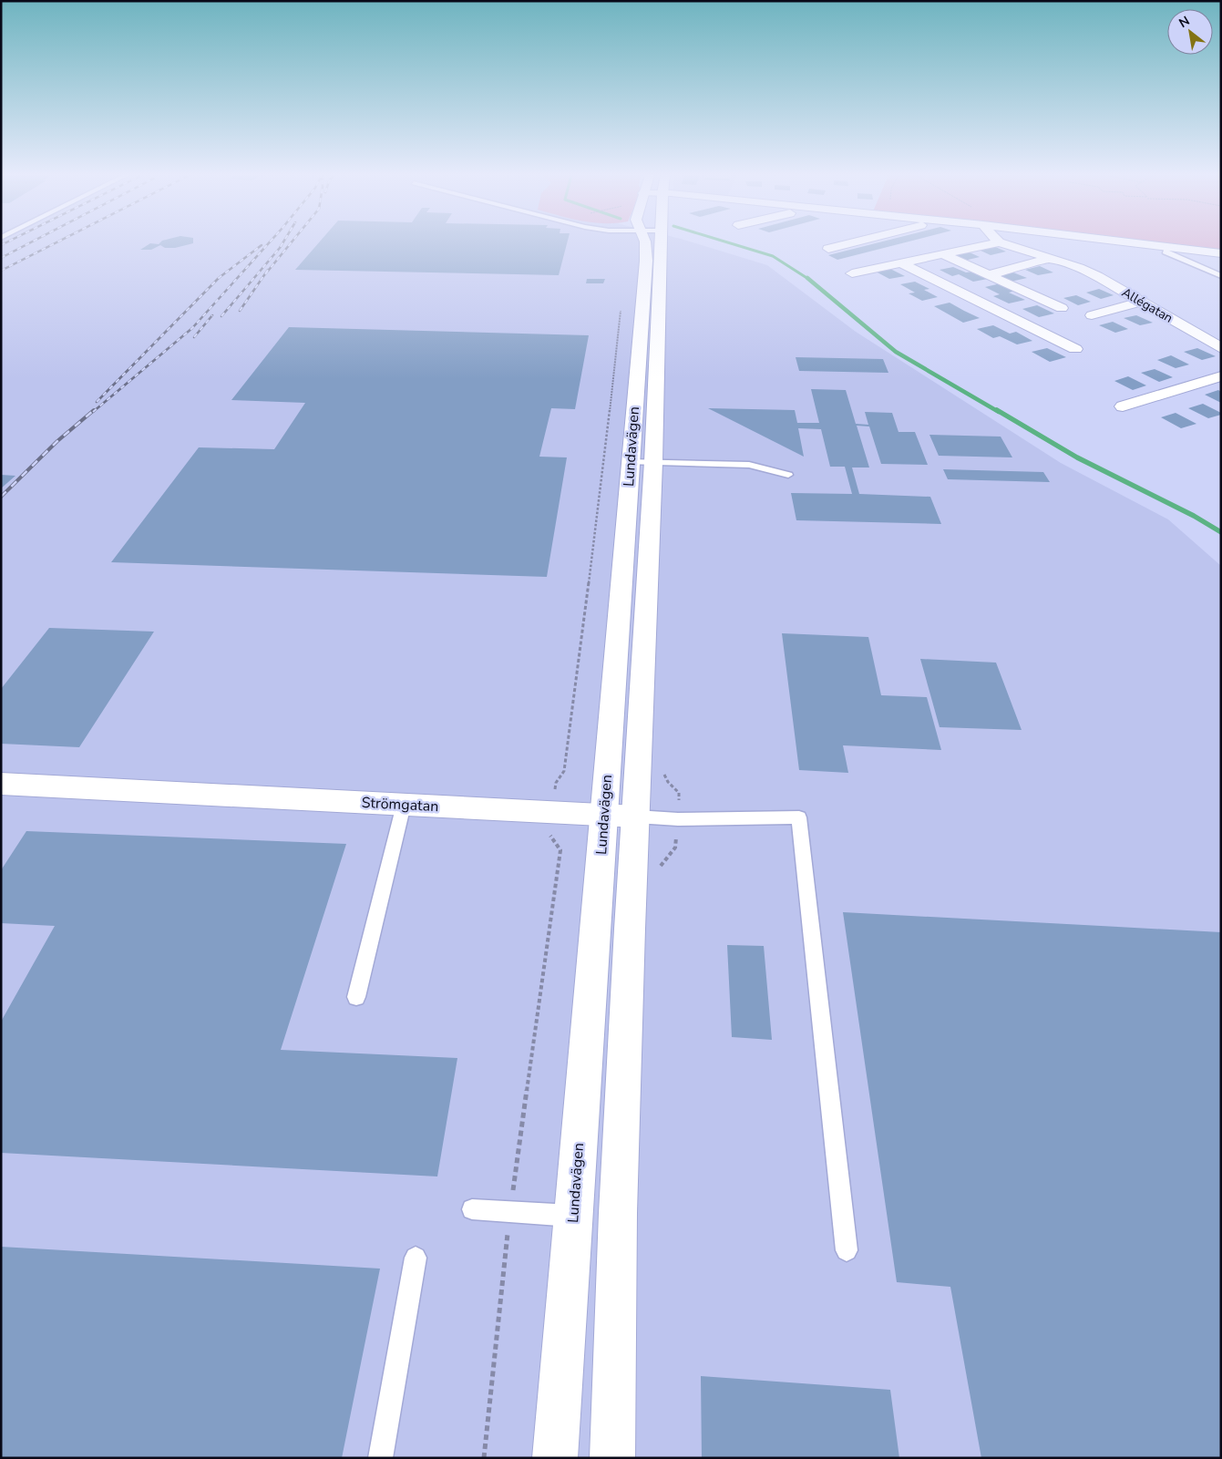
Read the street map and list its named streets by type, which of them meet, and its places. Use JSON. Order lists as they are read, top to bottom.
{
  "streets": {
    "street": ["Allégatan", "Lundavägen", "Strömgatan"]
  },
  "crossings": [
    ["Lundavägen", "Strömgatan"]
  ],
  "north": "top left"
}
